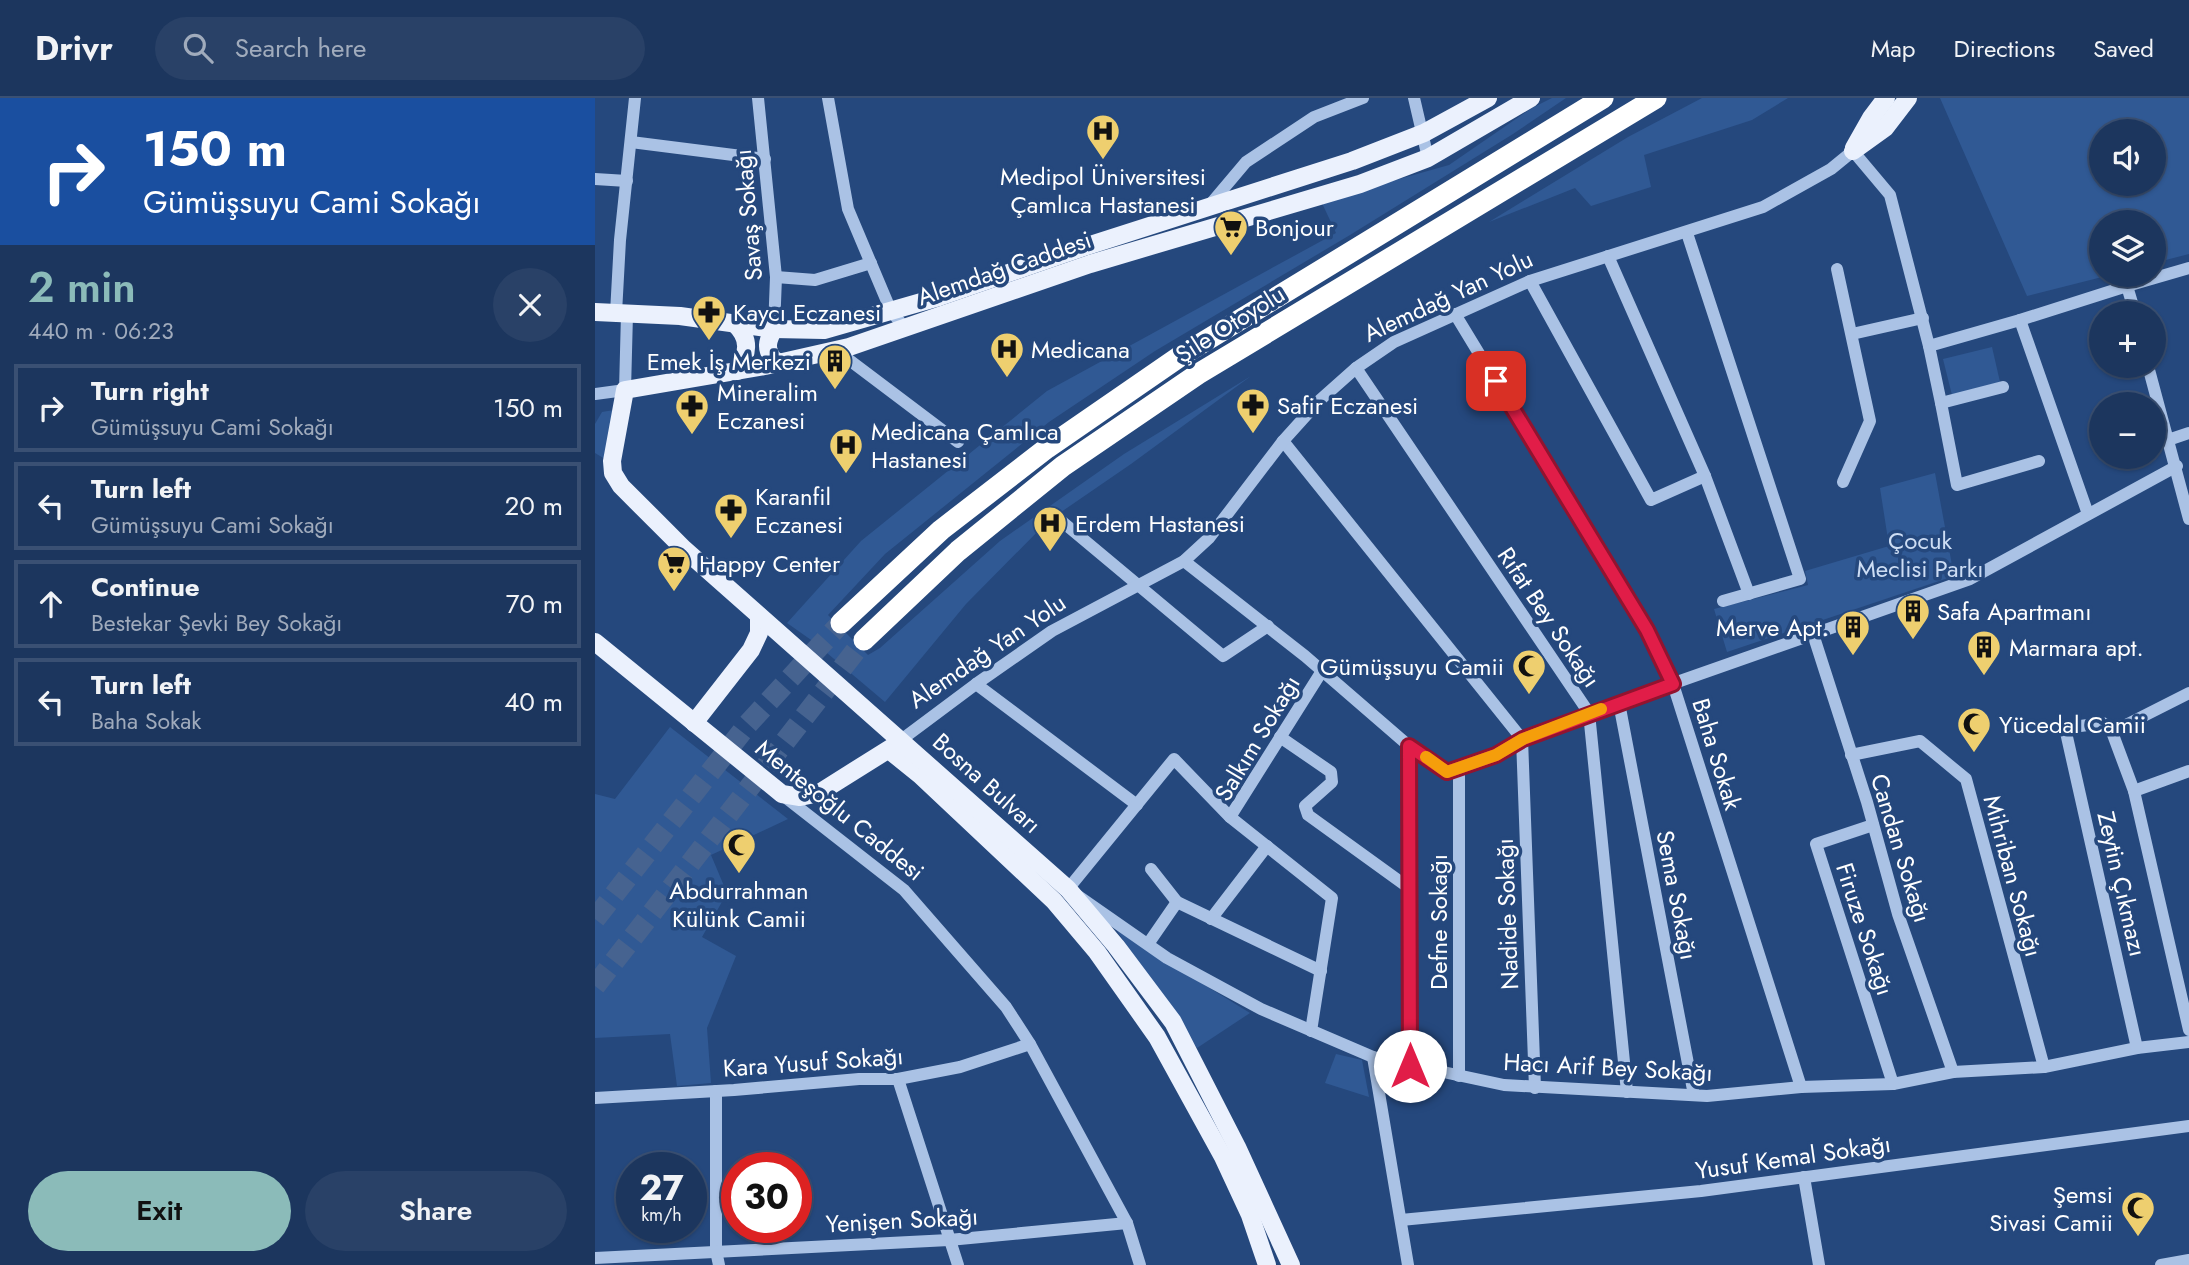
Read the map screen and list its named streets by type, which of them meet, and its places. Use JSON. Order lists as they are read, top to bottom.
{
  "streets": {
    "highway": ["Şile Otoyolu"],
    "main road": ["Alemdağ Caddesi", "Bosna Bulvarı", "Menteşoğlu Caddesi"],
    "street": [
      "Savaş Sokağı",
      "Alemdağ Yan Yolu",
      "Rıfat Bey Sokağı",
      "Salkım Sokağı",
      "Baha Sokak",
      "Candan Sokağı",
      "Mihriban Sokağı",
      "Zeytin Çıkmazı",
      "Sema Sokağı",
      "Nadide Sokağı",
      "Defne Sokağı",
      "Firuze Sokağı",
      "Kara Yusuf Sokağı",
      "Hacı Arif Bey Sokağı",
      "Yusuf Kemal Sokağı",
      "Yenişen Sokağı"
    ]
  },
  "crossings": [
    ["Savaş Sokağı", "Alemdağ Caddesi"],
    ["Alemdağ Caddesi", "Bosna Bulvarı"],
    ["Alemdağ Yan Yolu", "Rıfat Bey Sokağı"],
    ["Alemdağ Yan Yolu", "Baha Sokak"],
    ["Alemdağ Yan Yolu", "Bosna Bulvarı"],
    ["Rıfat Bey Sokağı", "Hacı Arif Bey Sokağı"],
    ["Salkım Sokağı", "Hacı Arif Bey Sokağı"],
    ["Baha Sokak", "Hacı Arif Bey Sokağı"],
    ["Bosna Bulvarı", "Hacı Arif Bey Sokağı"],
    ["Menteşoğlu Caddesi", "Kara Yusuf Sokağı"],
    ["Menteşoğlu Caddesi", "Yenişen Sokağı"],
    ["Candan Sokağı", "Mihriban Sokağı"],
    ["Candan Sokağı", "Firuze Sokağı"],
    ["Candan Sokağı", "Hacı Arif Bey Sokağı"],
    ["Mihriban Sokağı", "Hacı Arif Bey Sokağı"],
    ["Zeytin Çıkmazı", "Hacı Arif Bey Sokağı"],
    ["Sema Sokağı", "Hacı Arif Bey Sokağı"],
    ["Nadide Sokağı", "Hacı Arif Bey Sokağı"],
    ["Defne Sokağı", "Hacı Arif Bey Sokağı"],
    ["Firuze Sokağı", "Hacı Arif Bey Sokağı"]
  ],
  "parks": ["Çocuk Meclisi Parkı"],
  "places": {
    "hospital": [
      "Medipol Üniversitesi Çamlıca Hastanesi",
      "Medicana",
      "Medicana Çamlıca Hastanesi",
      "Erdem Hastanesi"
    ],
    "supermarket": ["Bonjour", "Happy Center"],
    "pharmacy": [
      "Kaycı Eczanesi",
      "Safir Eczanesi",
      "Mineralim Eczanesi",
      "Karanfil Eczanesi"
    ],
    "building": [
      "Emek İş Merkezi",
      "Safa Apartmanı",
      "Merve Apt.",
      "Marmara apt."
    ],
    "mosque": [
      "Gümüşsuyu Camii",
      "Yücedal Camii",
      "Abdurrahman Külünk Camii",
      "Şemsi Sivasi Camii"
    ]
  },
  "page": {
    "header": "Drivr",
    "search": "Search here",
    "nav": ["Map", "Directions", "Saved"],
    "turn": ["150 m", "Gümüşsuyu Cami Sokağı"],
    "map_buttons": ["+", "−"],
    "heading": ["2 min", "440 m · 06:23"],
    "list": [
      {
        "name": "Turn right",
        "note": "Gümüşsuyu Cami Sokağı",
        "value": "150 m"
      },
      {
        "name": "Turn left",
        "note": "Gümüşsuyu Cami Sokağı",
        "value": "20 m"
      },
      {
        "name": "Continue",
        "note": "Bestekar Şevki Bey Sokağı",
        "value": "70 m"
      },
      {
        "name": "Turn left",
        "note": "Baha Sokak",
        "value": "40 m"
      }
    ],
    "speed": "27 km/h",
    "limit": "30",
    "buttons": ["Exit", "Share"]
  }
}
